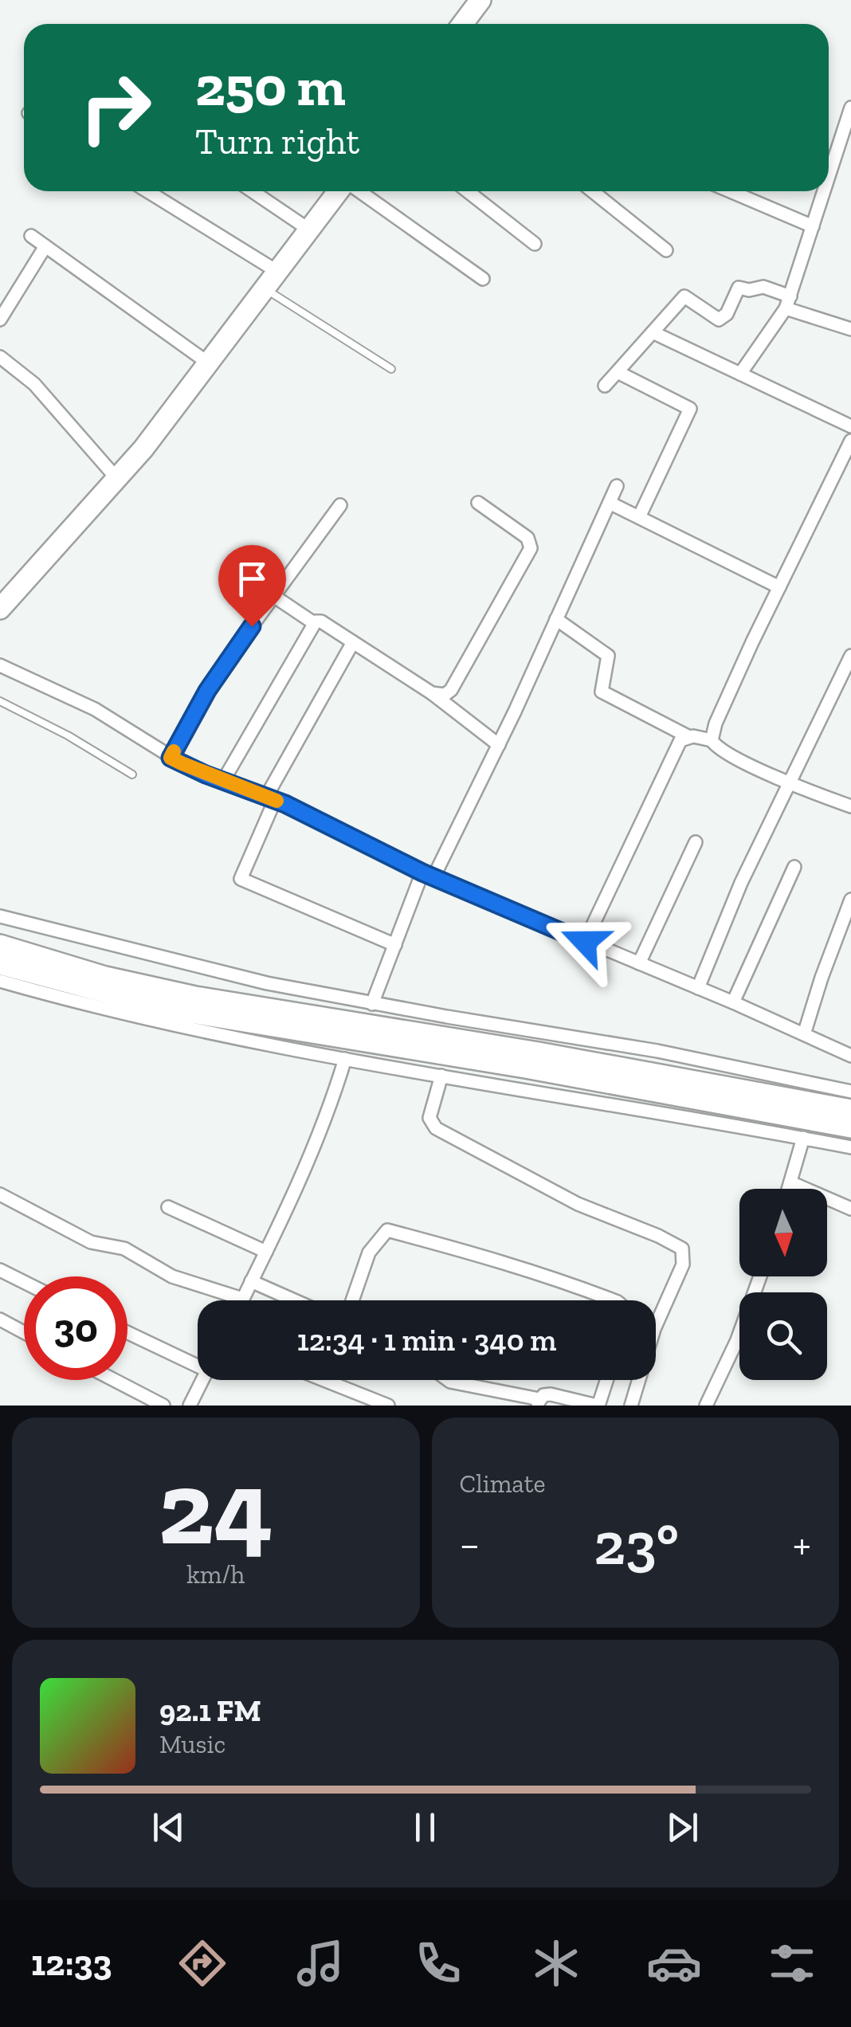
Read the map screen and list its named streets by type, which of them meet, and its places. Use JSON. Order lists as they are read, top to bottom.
{
  "north": "bottom",
  "page": {
    "turn": ["250 m", "Turn right"],
    "limit": "30",
    "trip": "12:34 · 1 min · 340 m",
    "tile": [
      ["24", "km/h"],
      "Climate"
    ],
    "heat": ["−", "23°", "+"],
    "song": ["92.1 FM", "Music"],
    "tabs": "12:33"
  }
}
